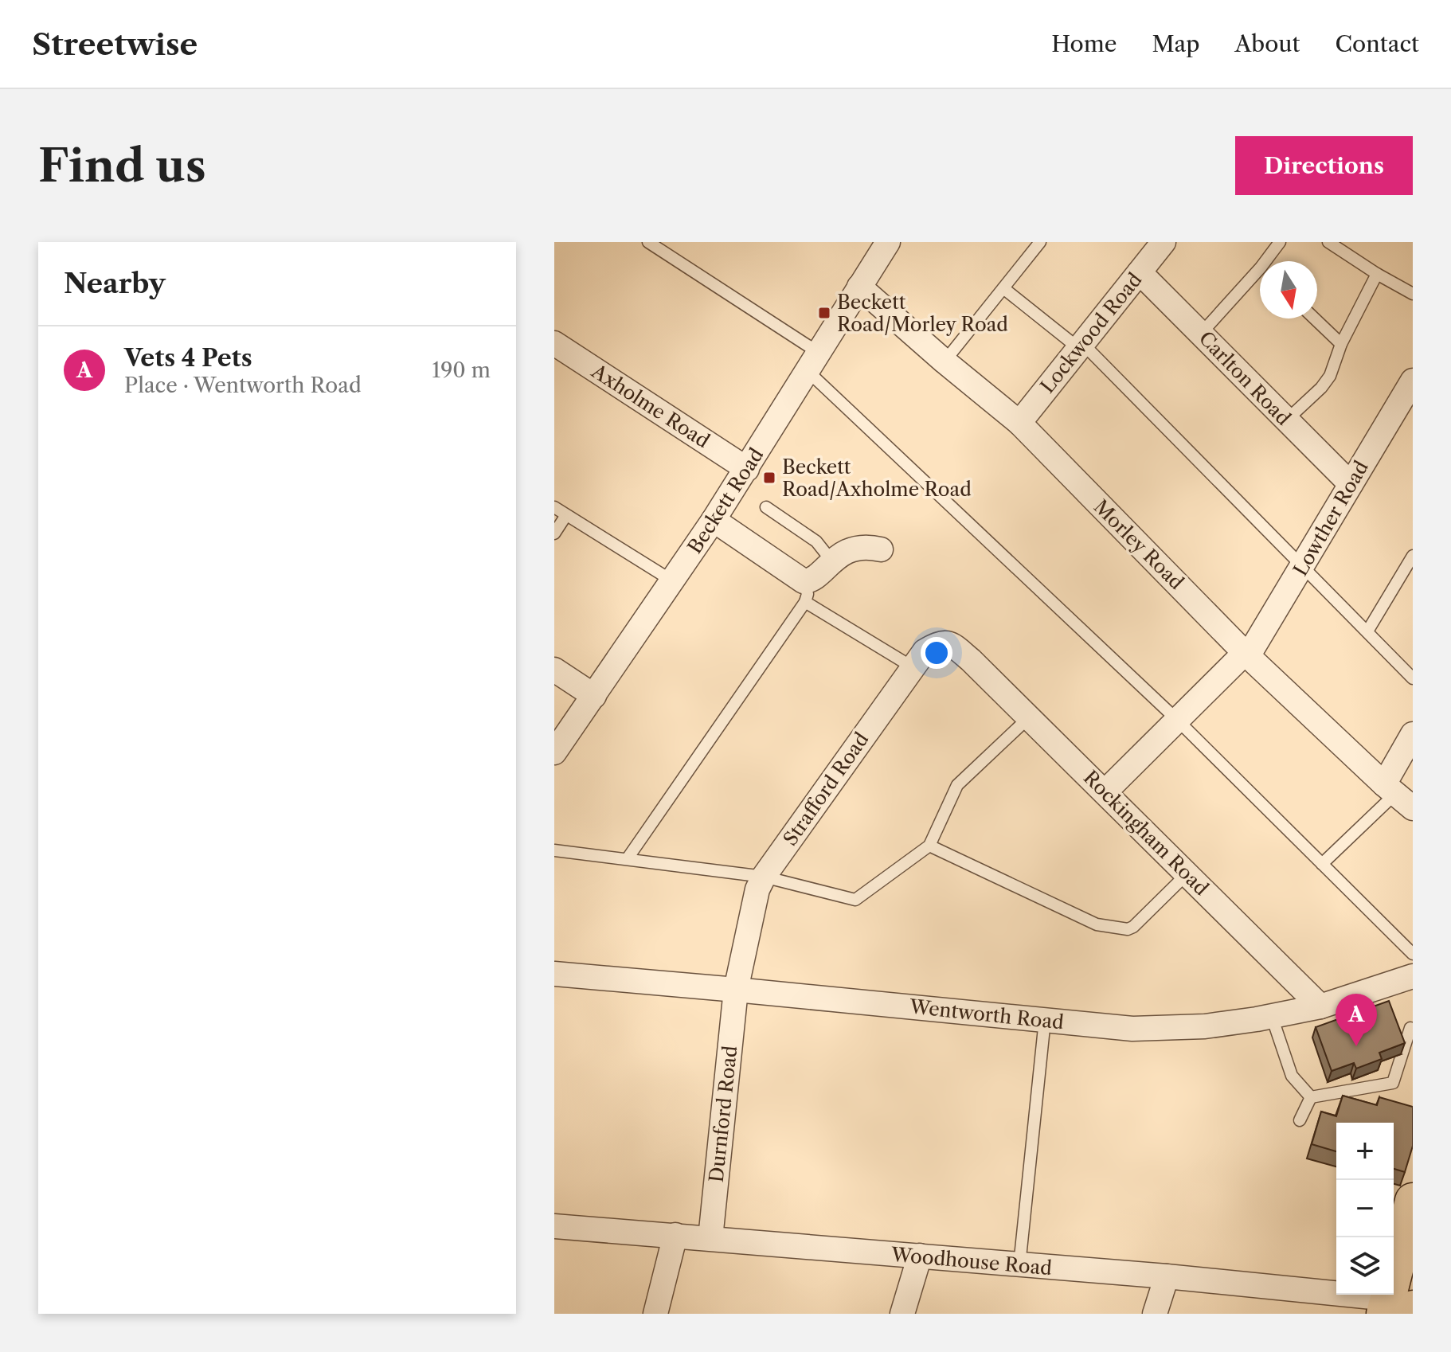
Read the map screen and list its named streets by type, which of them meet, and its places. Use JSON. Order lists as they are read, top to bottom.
{
  "streets": {
    "street": [
      "Lockwood Road",
      "Carlton Road",
      "Axholme Road",
      "Beckett Road",
      "Lowther Road",
      "Morley Road",
      "Strafford Road",
      "Rockingham Road",
      "Wentworth Road",
      "Durnford Road",
      "Woodhouse Road"
    ]
  },
  "crossings": [
    ["Lockwood Road", "Carlton Road"],
    ["Lockwood Road", "Morley Road"],
    ["Carlton Road", "Lowther Road"],
    ["Axholme Road", "Beckett Road"],
    ["Beckett Road", "Morley Road"],
    ["Lowther Road", "Morley Road"],
    ["Lowther Road", "Rockingham Road"],
    ["Strafford Road", "Rockingham Road"],
    ["Strafford Road", "Wentworth Road"],
    ["Strafford Road", "Durnford Road"],
    ["Rockingham Road", "Wentworth Road"],
    ["Wentworth Road", "Durnford Road"],
    ["Durnford Road", "Woodhouse Road"]
  ],
  "places": {
    "transit": ["Beckett Road/Morley Road", "Beckett Road/Axholme Road"]
  },
  "north": "bottom",
  "page": {
    "header": "Streetwise",
    "nav": [
      "Home",
      "Map",
      "About",
      "Contact"
    ],
    "buttons": "Directions",
    "title": "Find us",
    "heading": "Nearby",
    "list": [
      {
        "mark": "A",
        "name": "Vets 4 Pets",
        "note": "Place · Wentworth Road",
        "value": "190 m"
      }
    ],
    "pins": "A",
    "map_buttons": ["+", "−"]
  }
}
